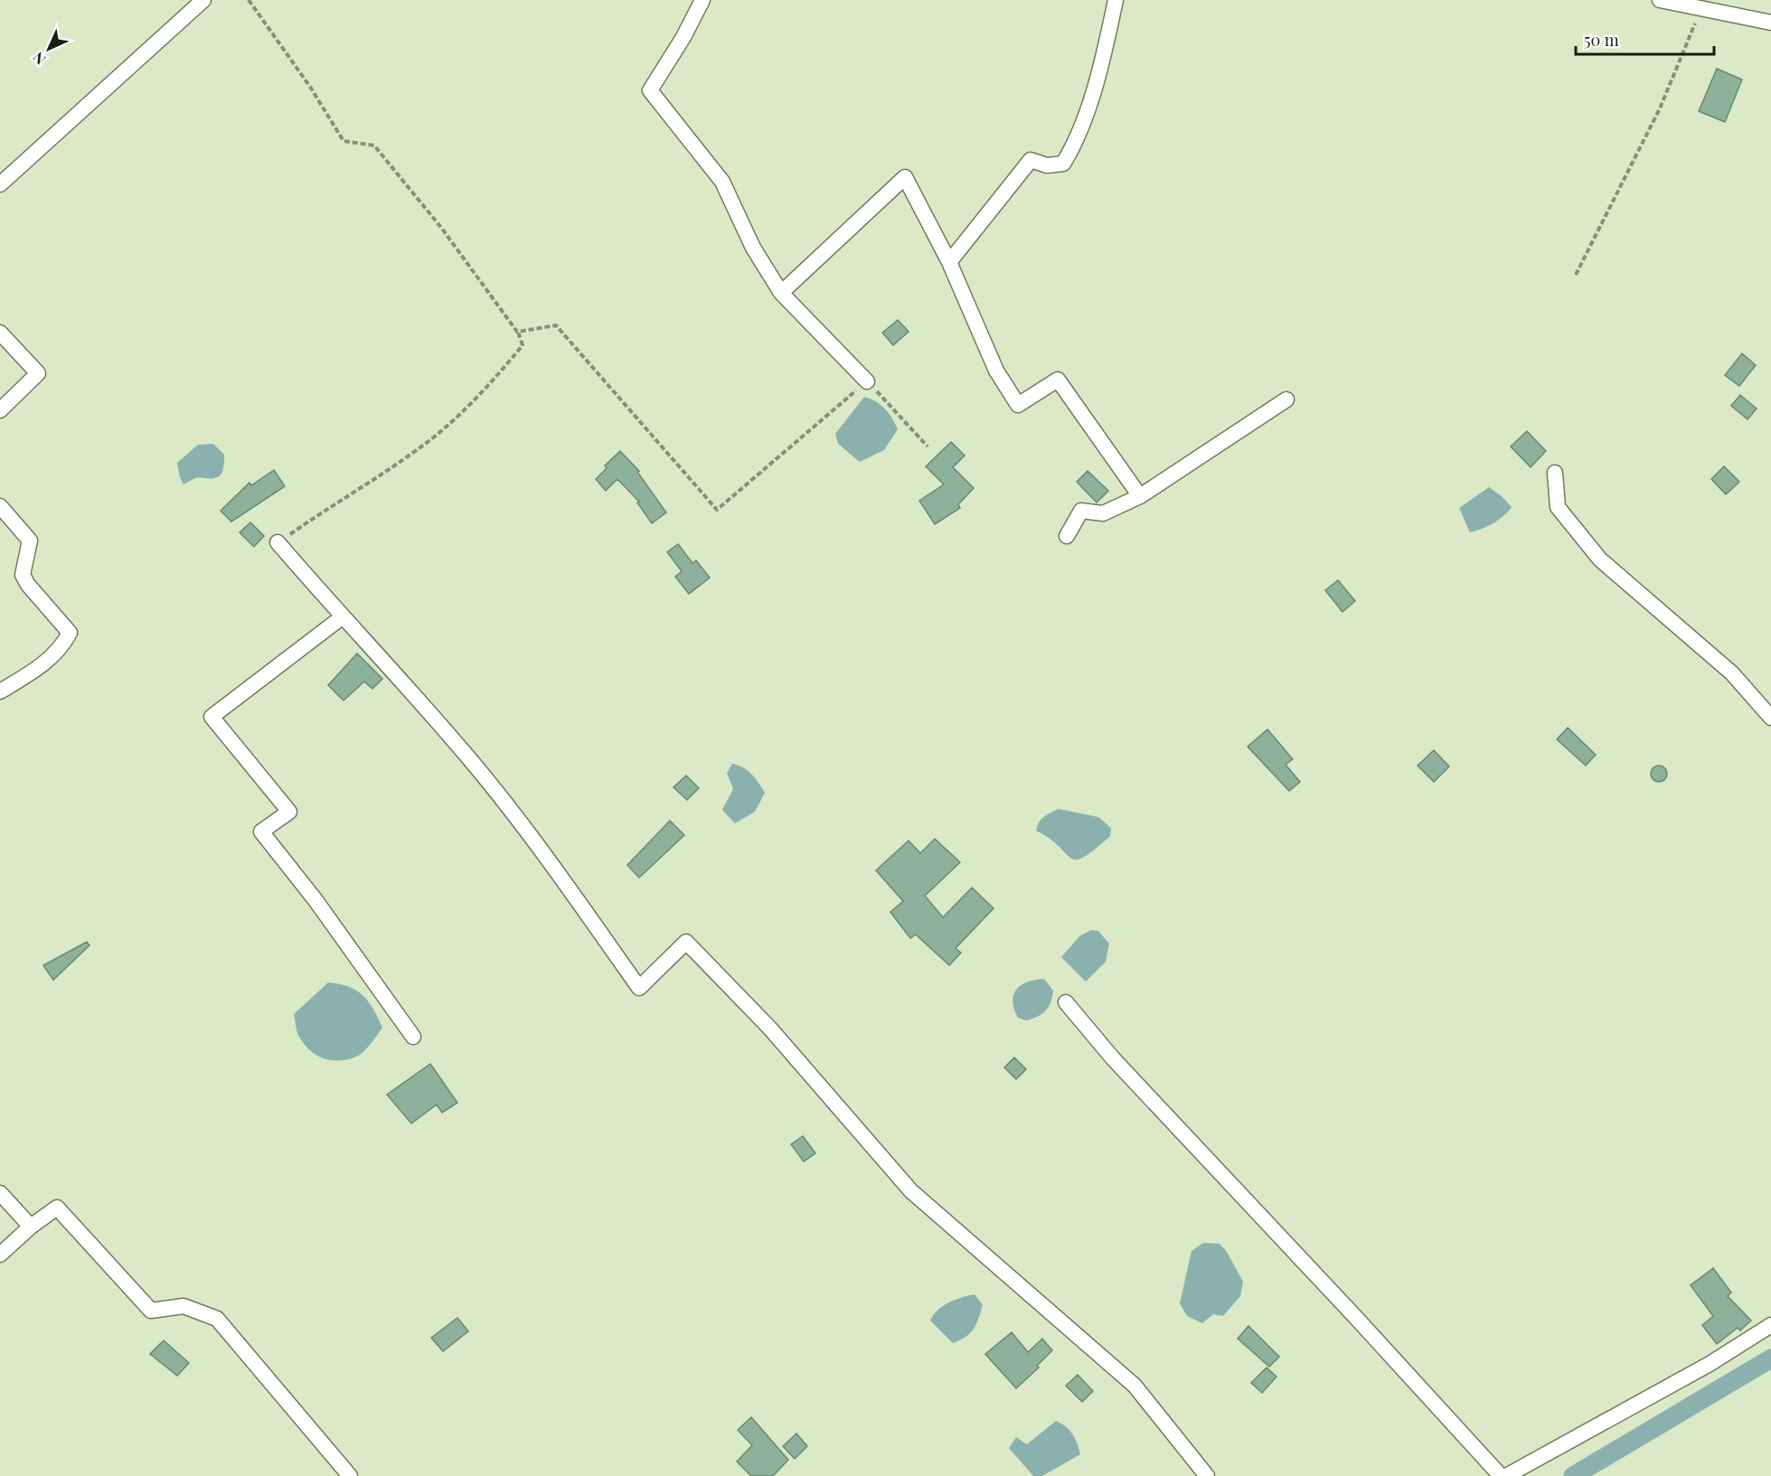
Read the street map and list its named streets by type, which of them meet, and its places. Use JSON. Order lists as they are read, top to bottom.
{
  "scale_bar": "50 m",
  "north": "bottom left"
}
